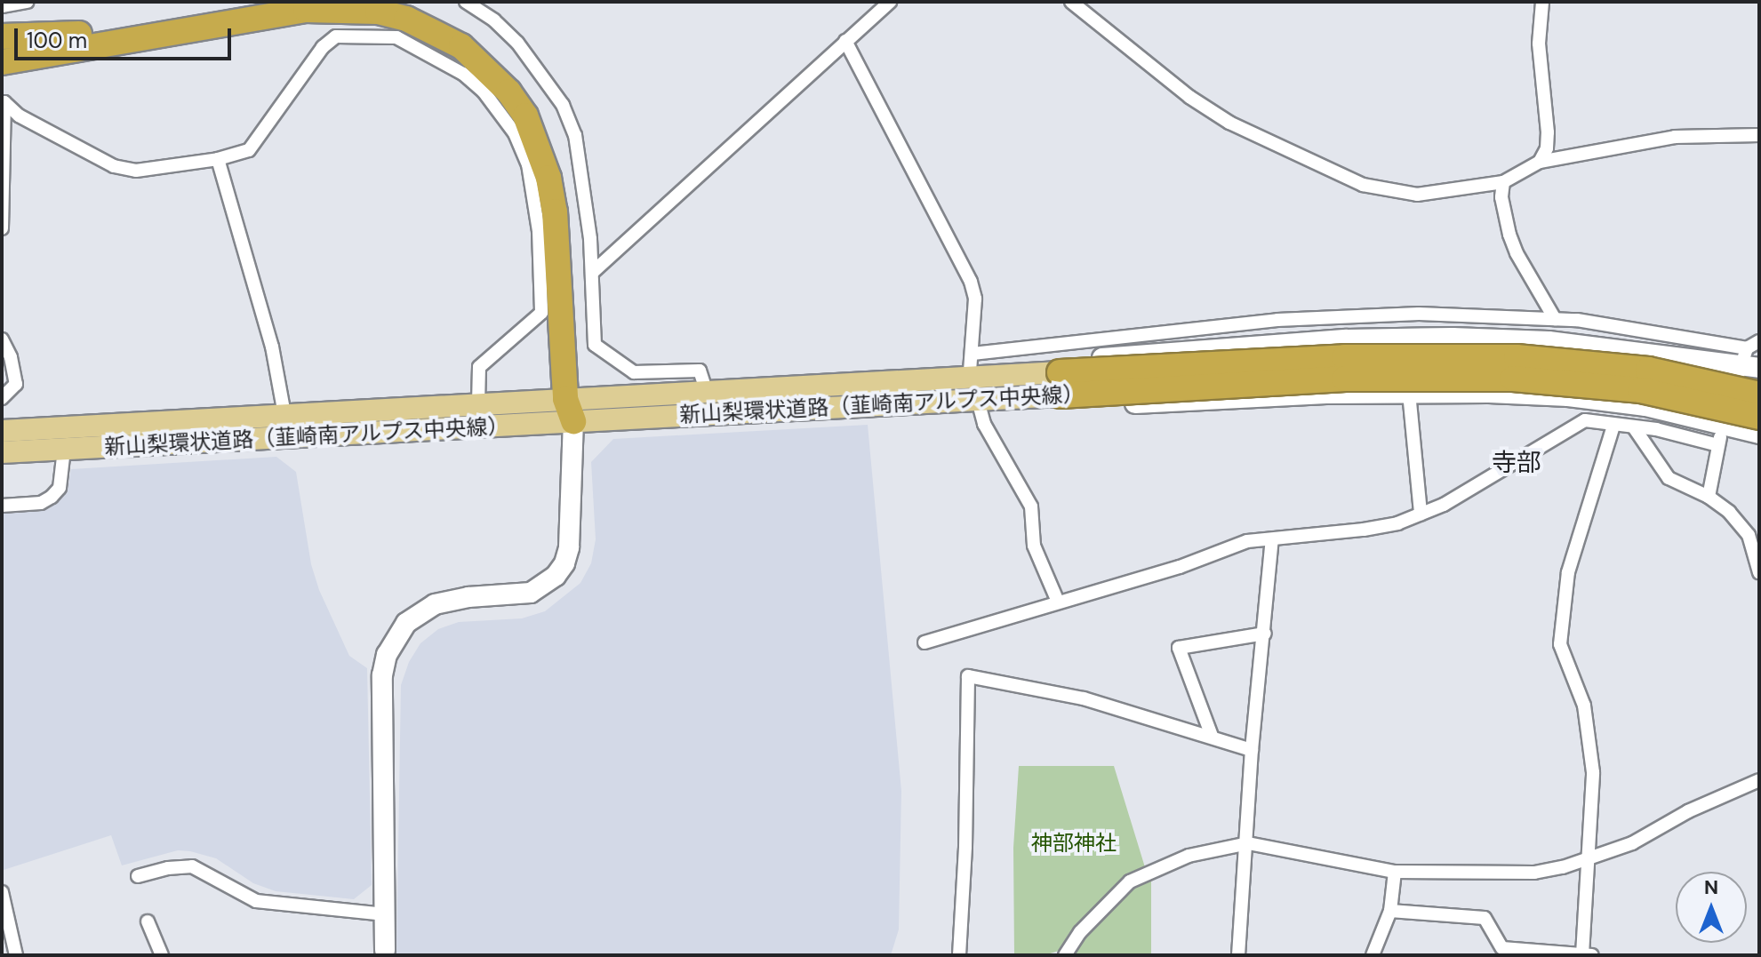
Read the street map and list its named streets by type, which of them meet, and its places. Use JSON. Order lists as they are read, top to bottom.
{
  "streets": {
    "highway": ["新山梨環状道路（韮崎南アルプス中央線）"]
  },
  "districts": ["寺部"],
  "parks": ["神部神社"],
  "scale_bar": "100 m",
  "north": "top"
}
